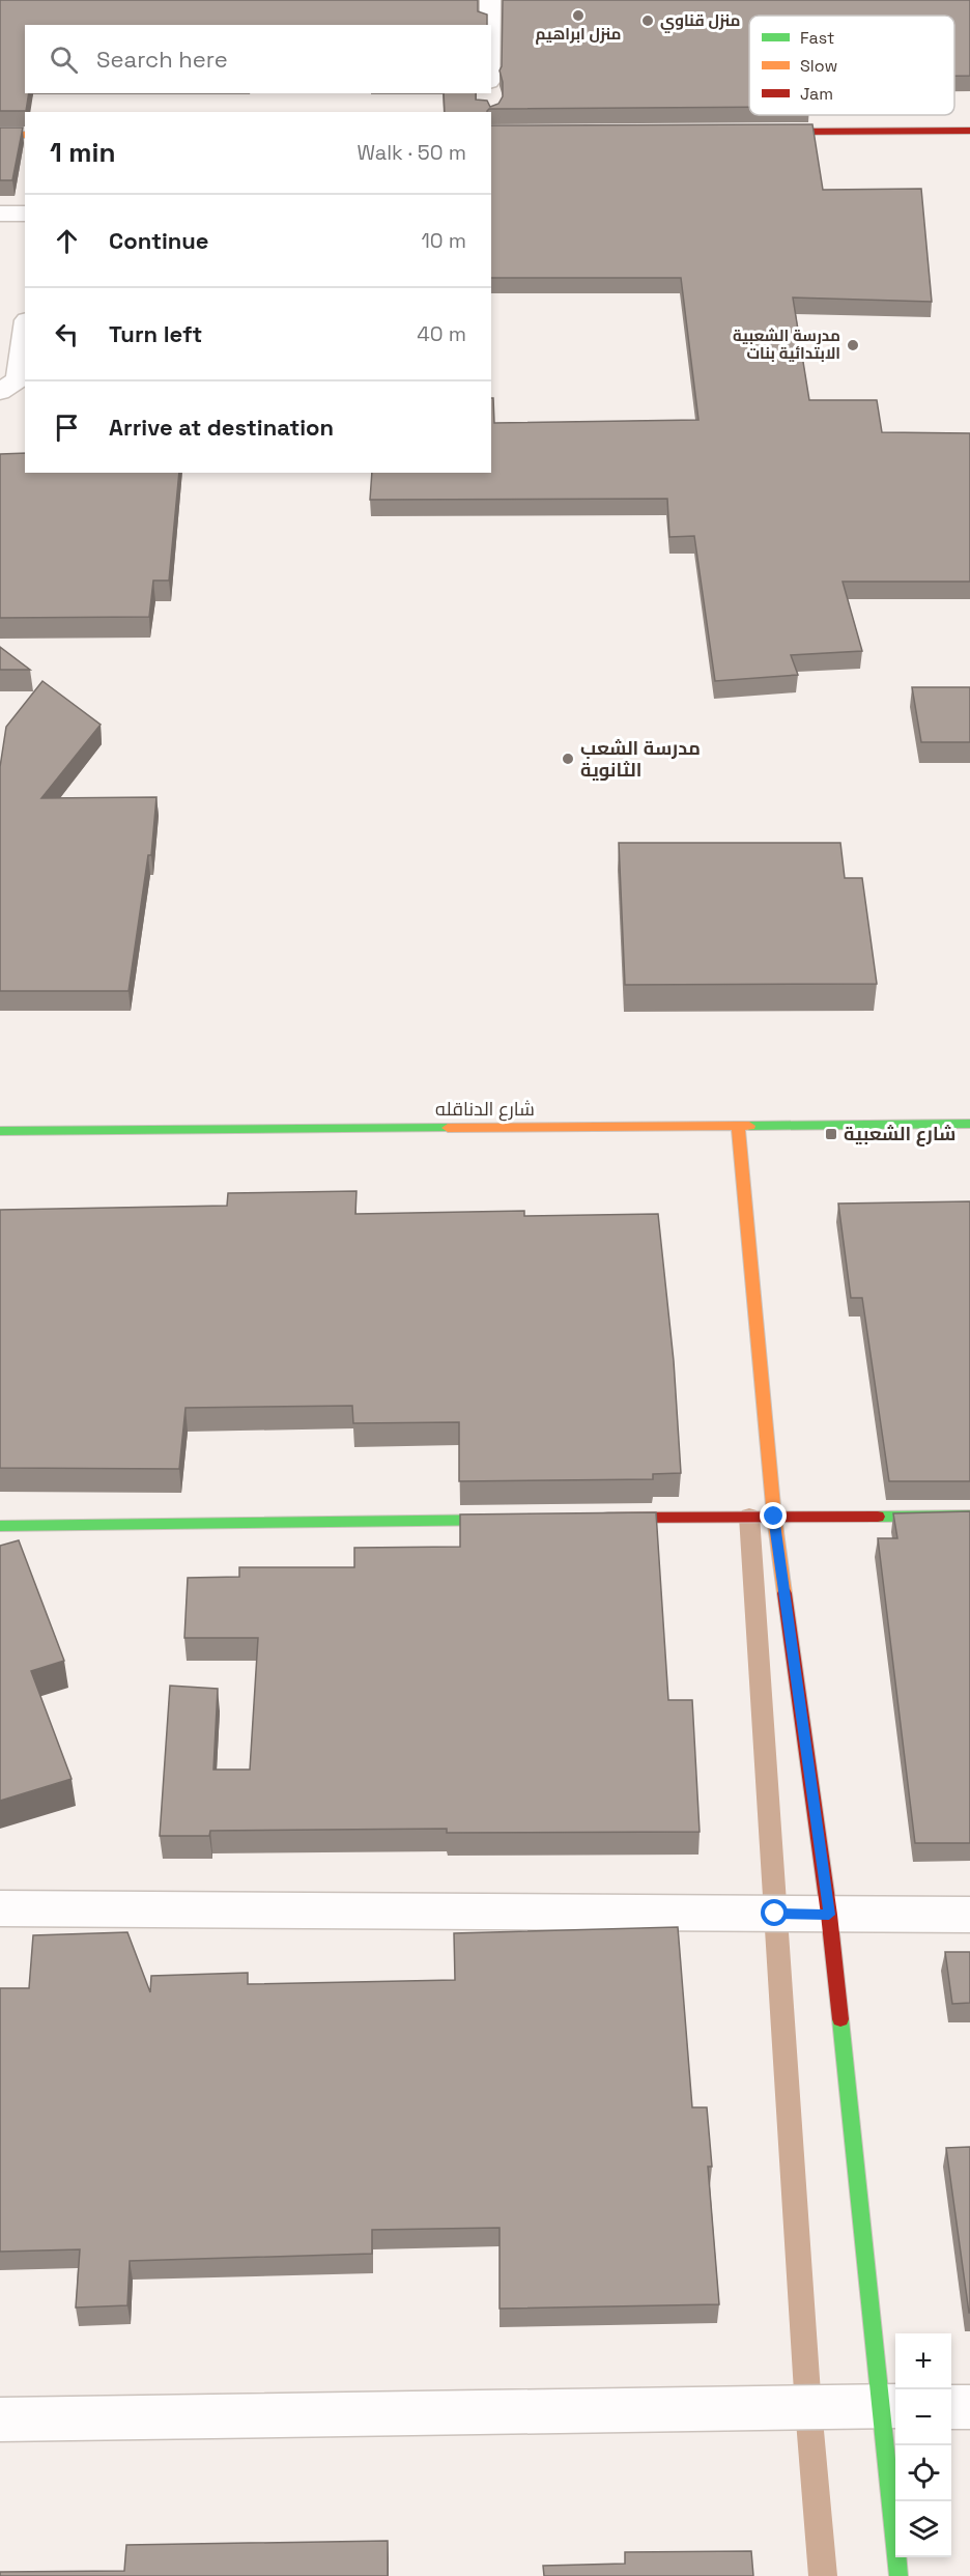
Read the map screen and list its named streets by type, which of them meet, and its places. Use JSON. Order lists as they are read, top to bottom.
{
  "streets": {
    "street": ["شارع الدناقله"]
  },
  "places": {
    "other": [
      "منزل ابراهيم",
      "منزل قناوي",
      "مدرسة الشعبية الابتدائية بنات",
      "مدرسة الشعب الثانوية"
    ],
    "transit": ["شارع الشعبية"]
  },
  "legend": ["Fast", "Slow", "Jam"],
  "page": {
    "search": "Search here",
    "heading": ["1 min", "Walk · 50 m"],
    "list": [
      ["Continue", "10 m"],
      ["Turn left", "40 m"],
      "Arrive at destination"
    ],
    "map_buttons": ["+", "−"]
  }
}
